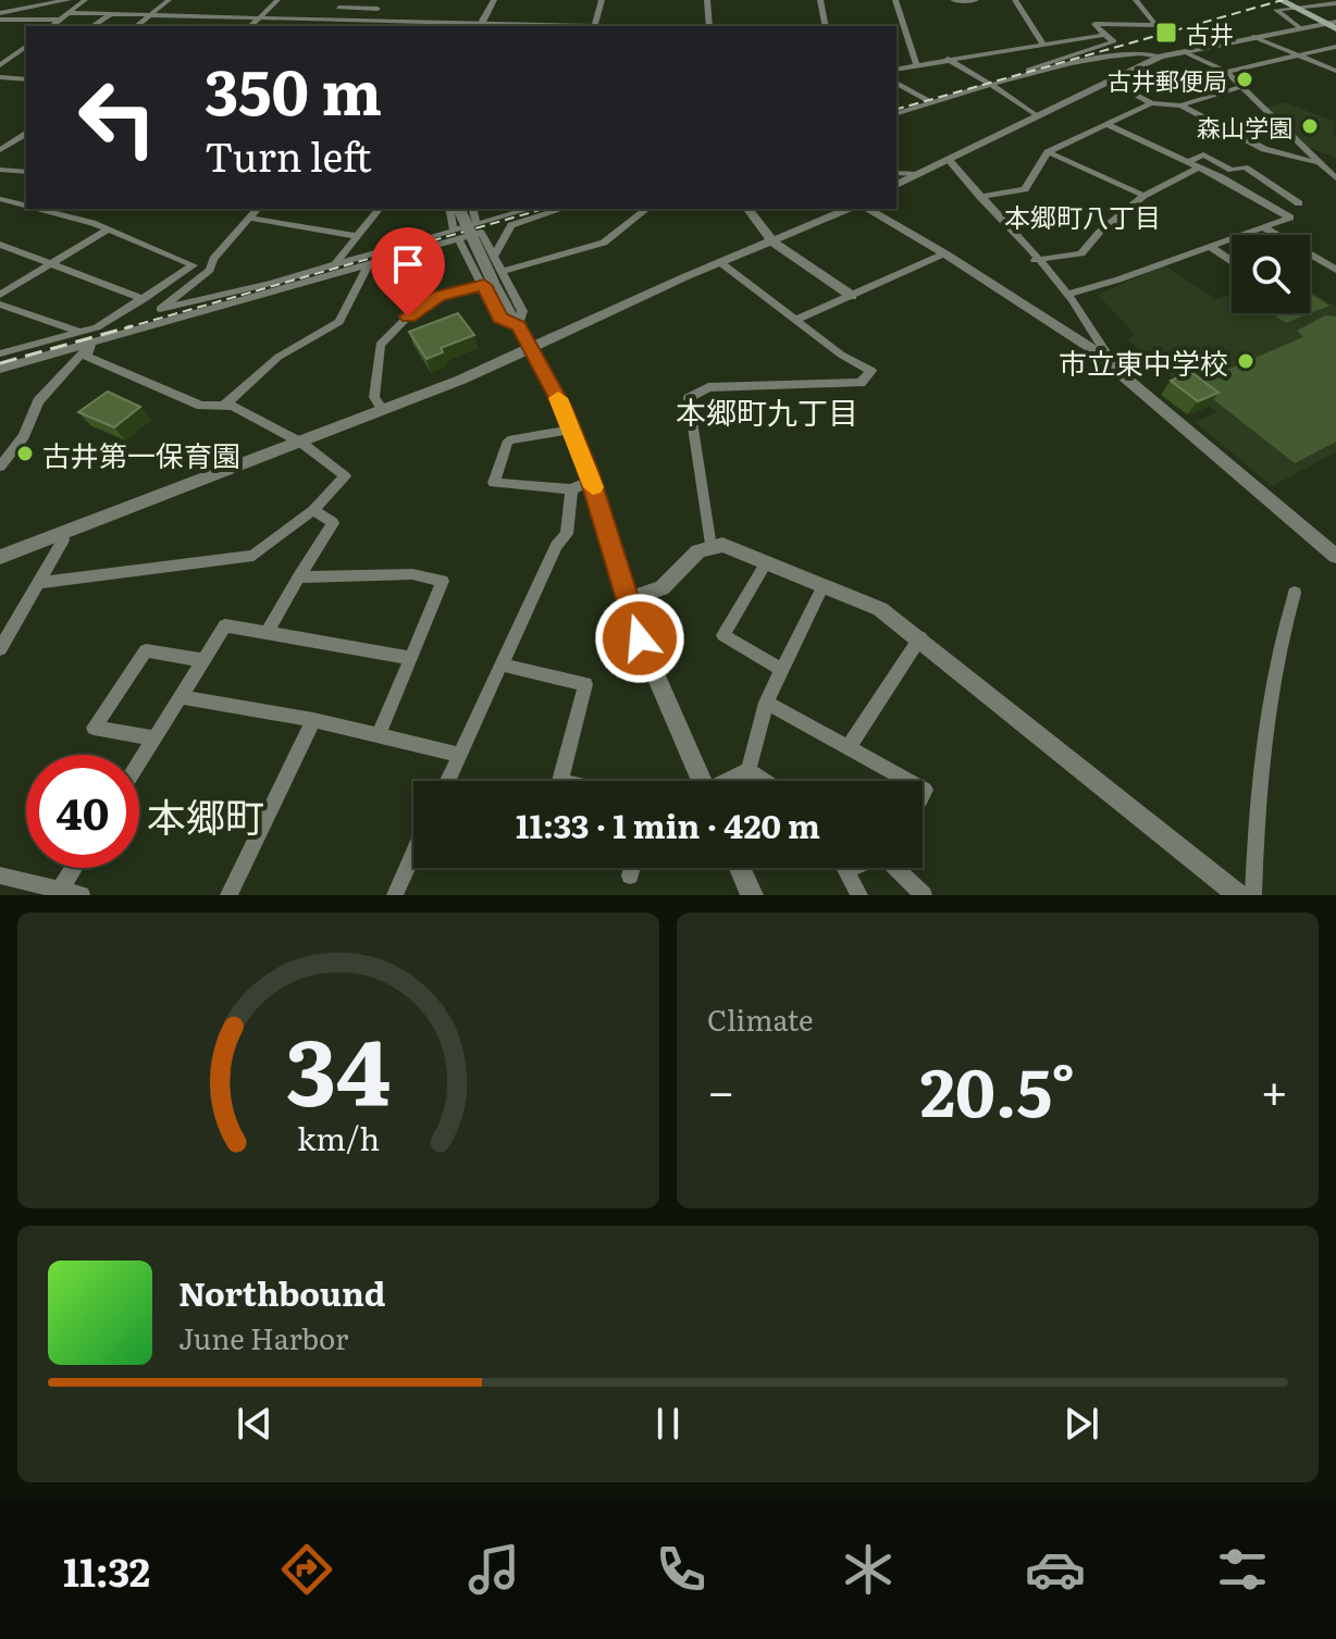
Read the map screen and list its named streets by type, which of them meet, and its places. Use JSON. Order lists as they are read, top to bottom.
{
  "districts": ["本郷町八丁目", "本郷町九丁目", "本郷町"],
  "places": {
    "transit": ["古井"],
    "other": [
      "古井郵便局",
      "森山学園",
      "市立東中学校",
      "古井第一保育園"
    ]
  },
  "page": {
    "turn": ["350 m", "Turn left"],
    "limit": "40",
    "trip": "11:33 · 1 min · 420 m",
    "tile": "Climate",
    "heat": ["−", "20.5°", "+"],
    "song": ["Northbound", "June Harbor"],
    "tabs": "11:32",
    "gauge": ["34", "km/h"]
  }
}
